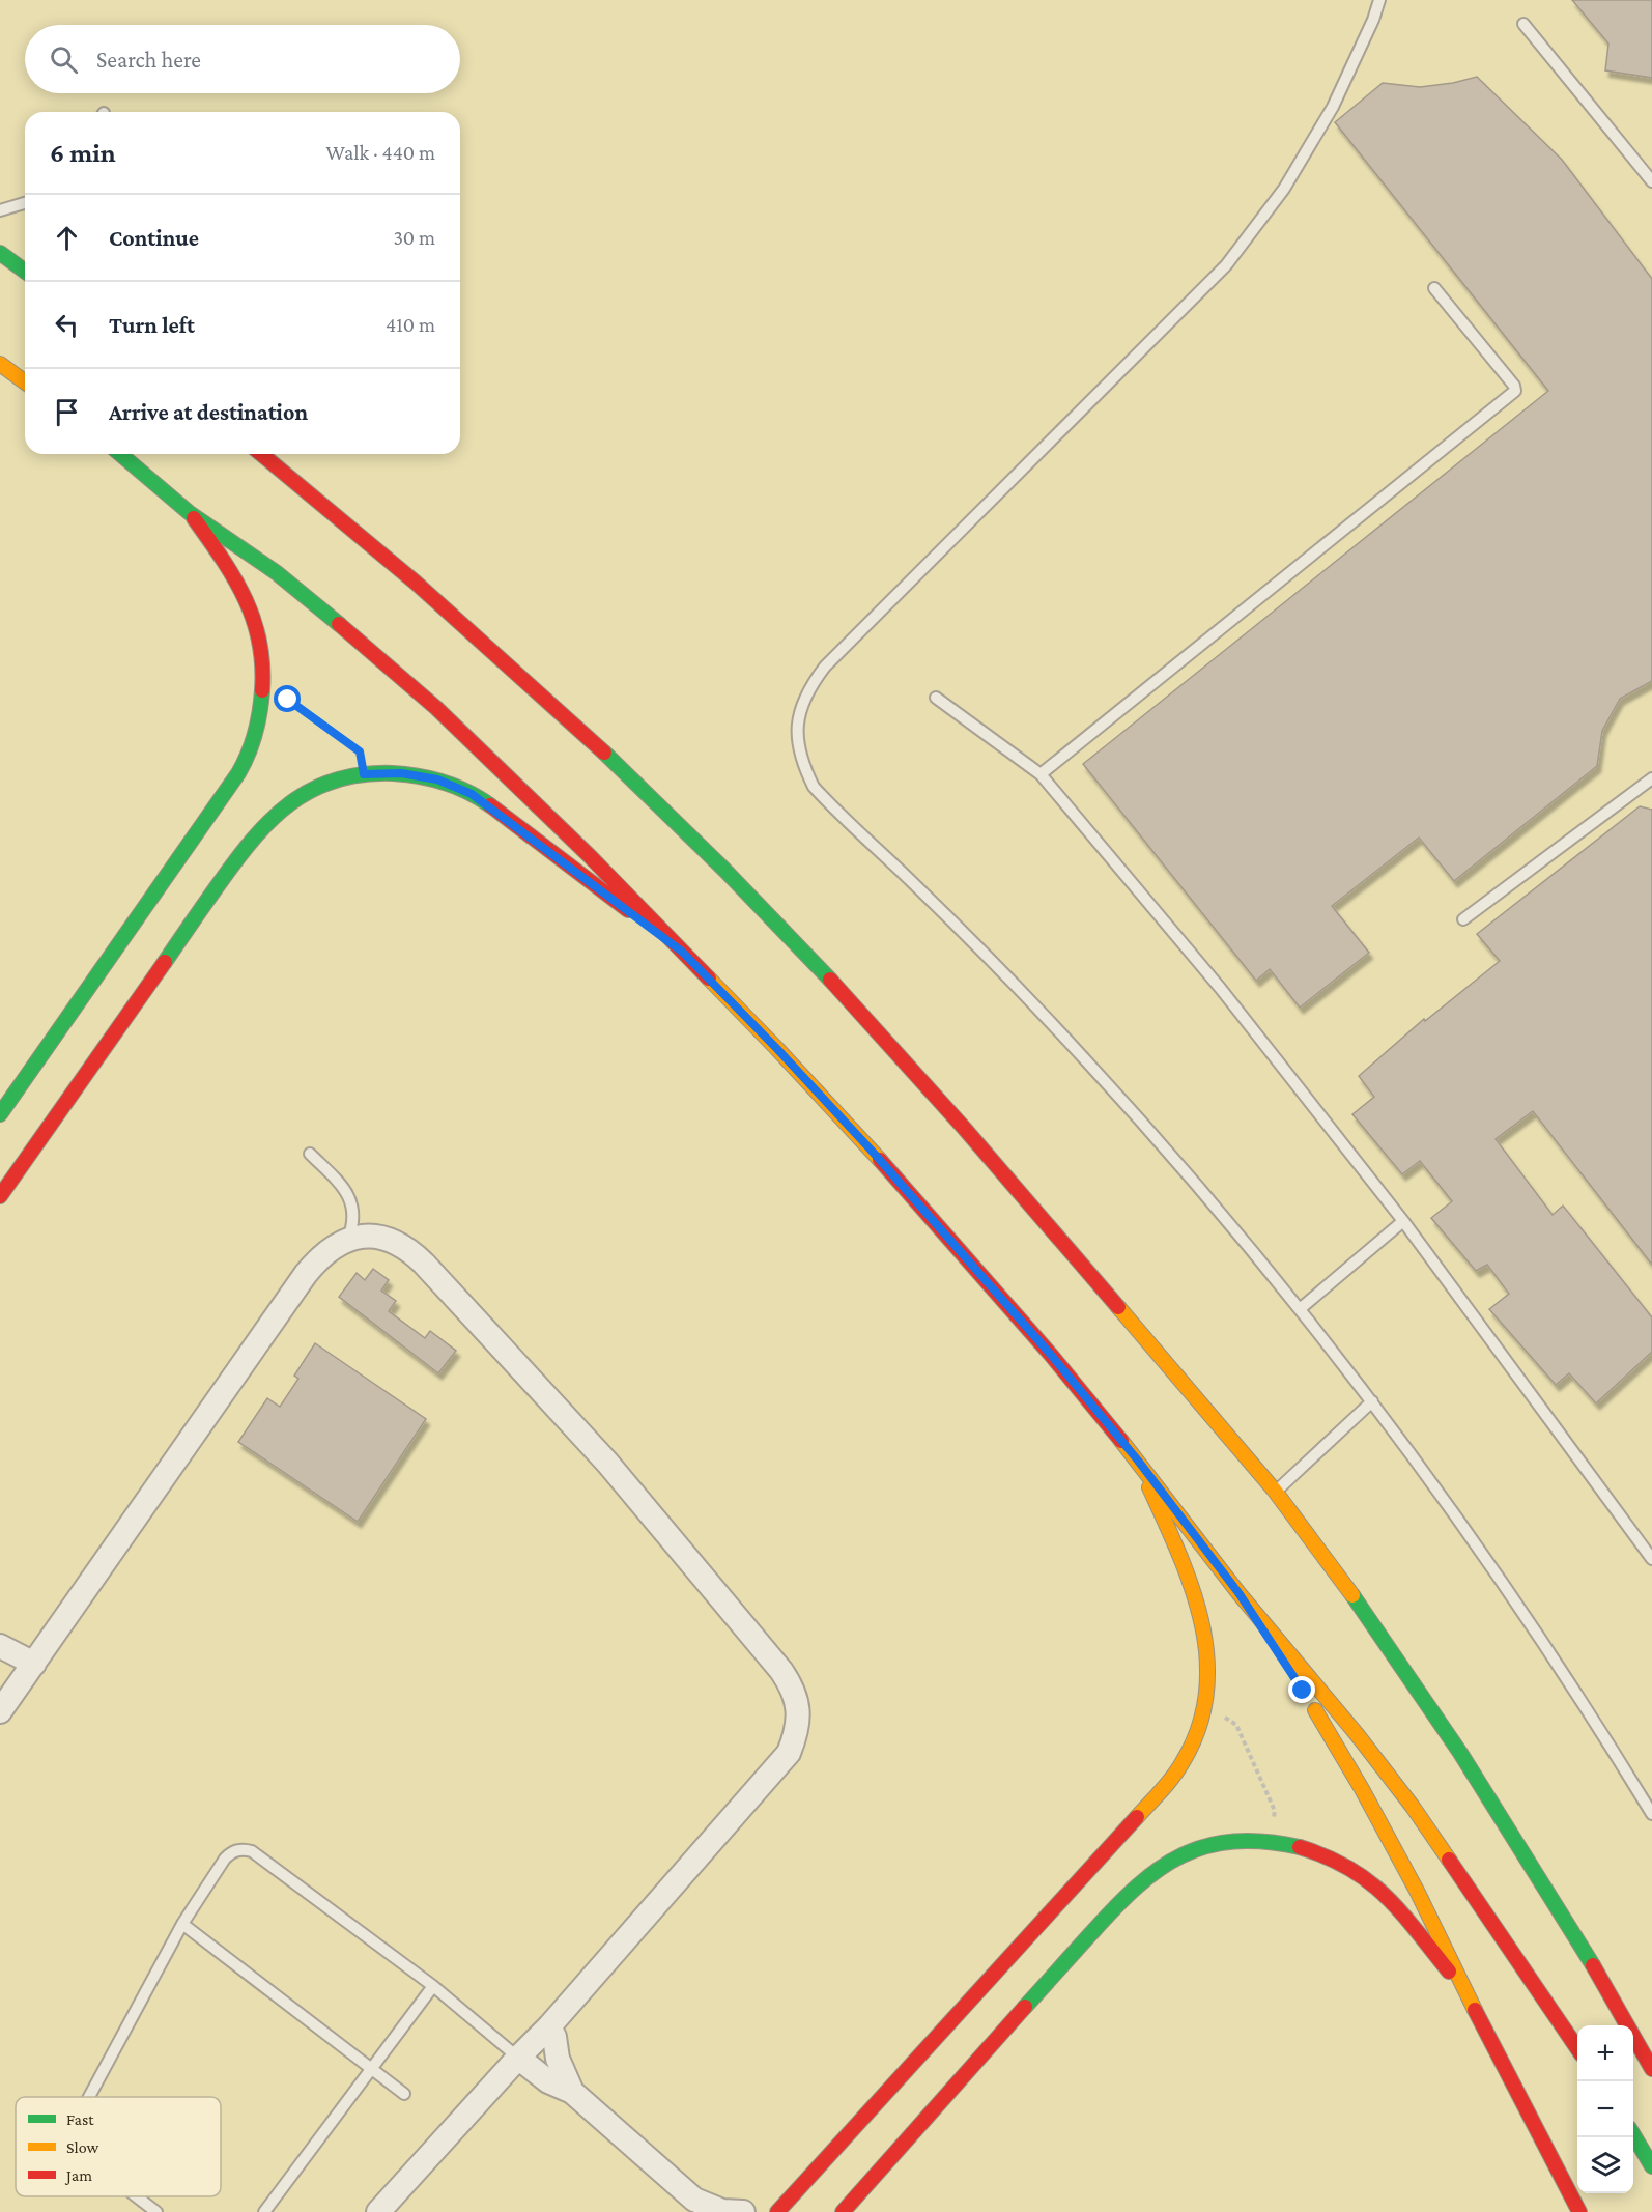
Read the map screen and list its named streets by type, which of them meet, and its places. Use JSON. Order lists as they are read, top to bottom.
{
  "legend": ["Fast", "Slow", "Jam"],
  "page": {
    "search": "Search here",
    "heading": ["6 min", "Walk · 440 m"],
    "list": [
      ["Continue", "30 m"],
      ["Turn left", "410 m"],
      "Arrive at destination"
    ],
    "map_buttons": ["+", "−"]
  }
}
